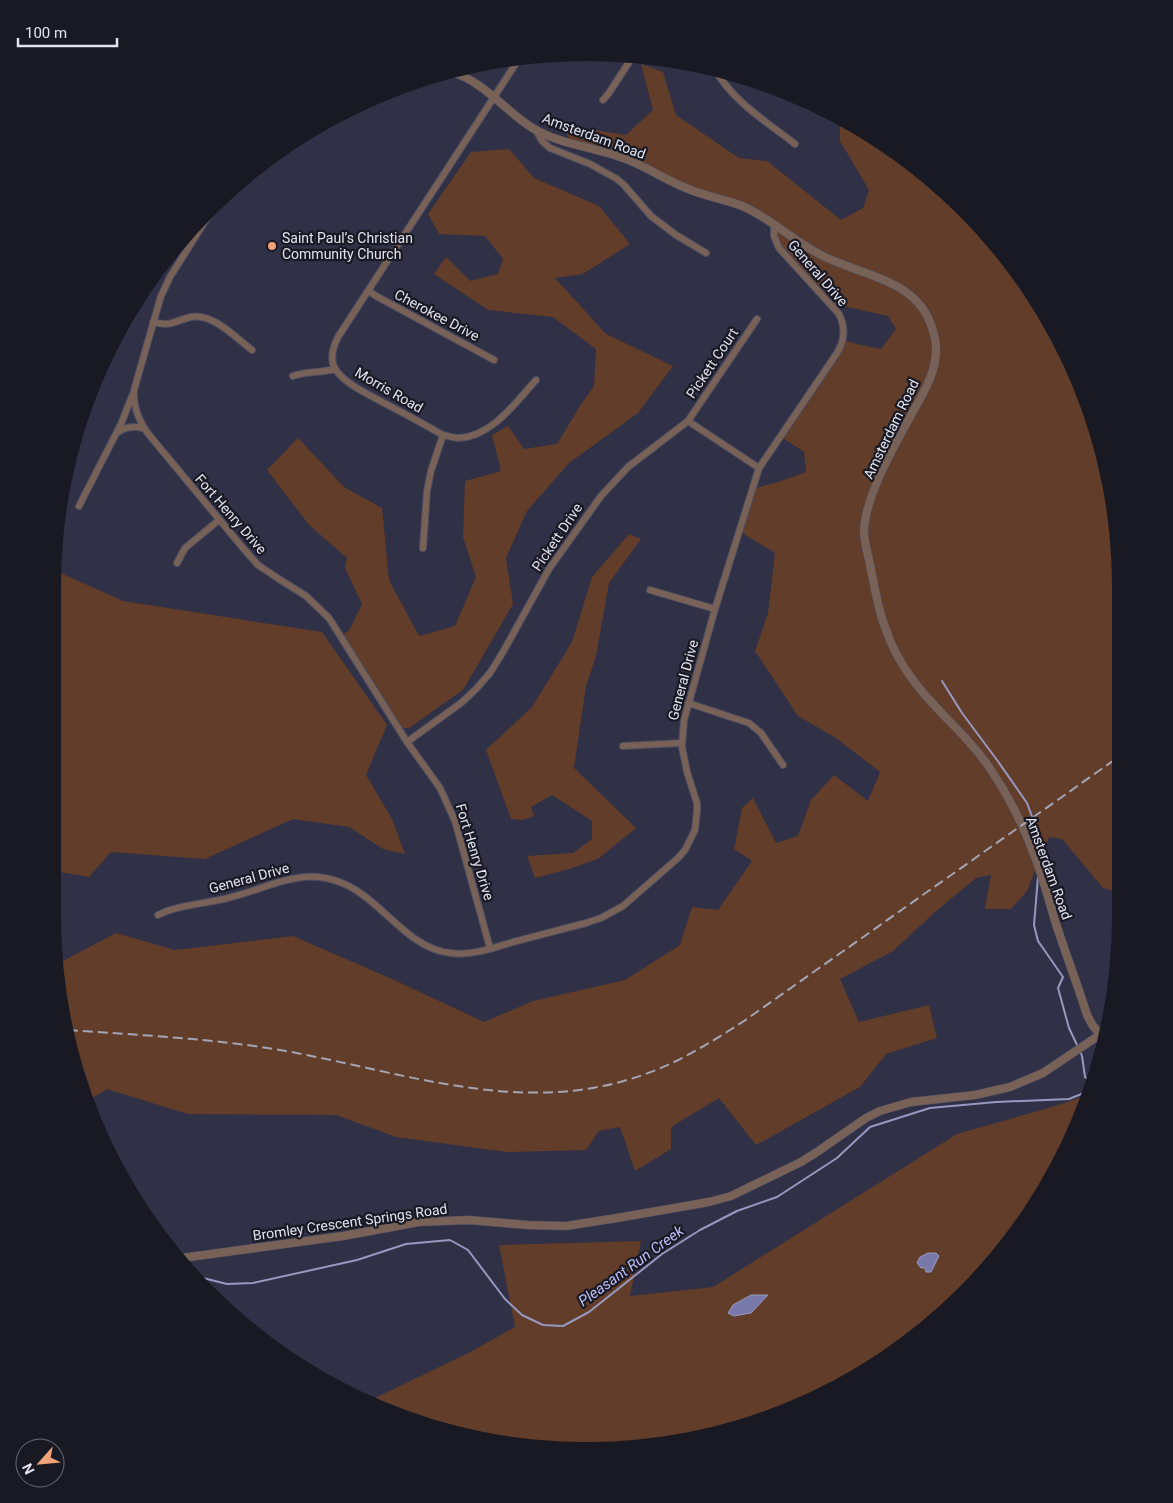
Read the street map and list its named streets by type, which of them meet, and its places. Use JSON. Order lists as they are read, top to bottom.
{
  "streets": {
    "street": [
      "Amsterdam Road",
      "General Drive",
      "Cherokee Drive",
      "Pickett Court",
      "Morris Road",
      "Fort Henry Drive",
      "Pickett Drive",
      "Bromley Crescent Springs Road"
    ]
  },
  "crossings": [
    ["Amsterdam Road", "General Drive"],
    ["Amsterdam Road", "Morris Road"],
    ["General Drive", "Fort Henry Drive"],
    ["Cherokee Drive", "Morris Road"],
    ["Pickett Court", "Pickett Drive"],
    ["Fort Henry Drive", "Pickett Drive"]
  ],
  "water": ["Pleasant Run Creek"],
  "places": ["Saint Paul’s Christian Community Church"],
  "scale_bar": "100 m",
  "north": "bottom left"
}
